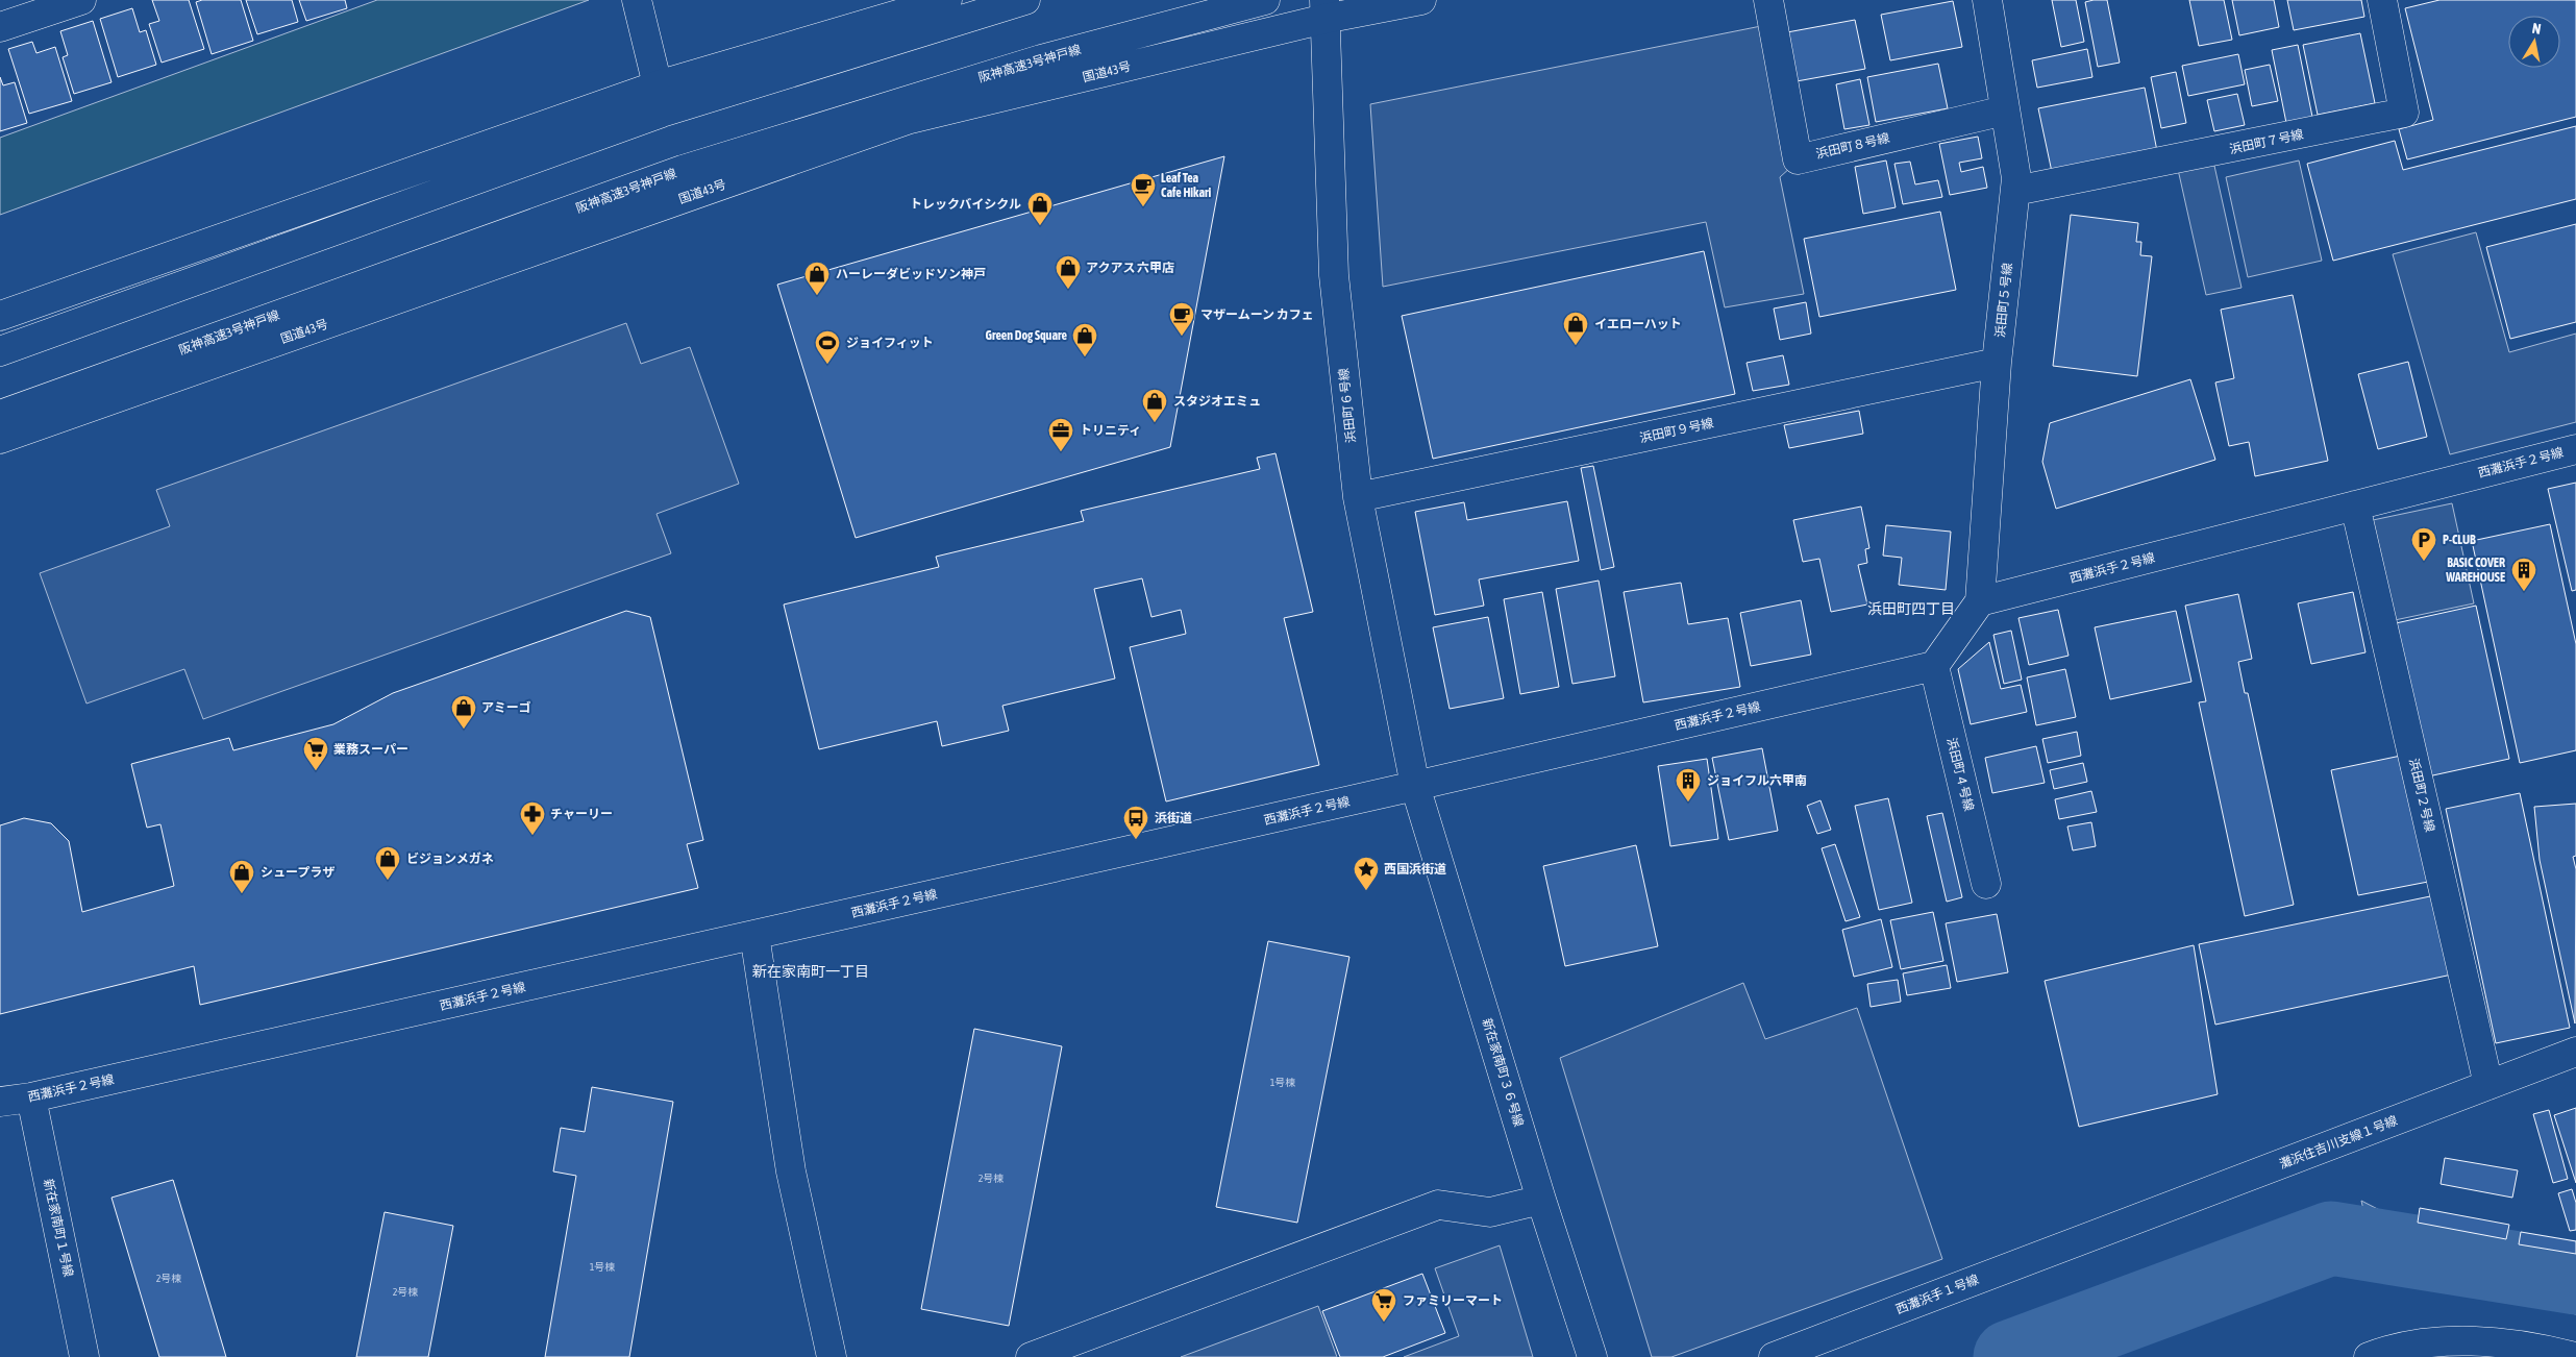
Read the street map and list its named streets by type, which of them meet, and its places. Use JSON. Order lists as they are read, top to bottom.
{
  "streets": {
    "main road": [
      "阪神高速3号神戸線",
      "国道43号",
      "浜田町７号線",
      "浜田町８号線",
      "浜田町５号線",
      "浜田町６号線",
      "浜田町９号線",
      "西灘浜手２号線",
      "浜田町４号線",
      "浜田町２号線",
      "新在家南町３６号線",
      "灘浜住吉川支線１号線",
      "新在家南町１号線",
      "西灘浜手１号線"
    ]
  },
  "crossings": [
    ["国道43号", "浜田町６号線"],
    ["浜田町７号線", "浜田町５号線"],
    ["浜田町８号線", "浜田町５号線"],
    ["浜田町５号線", "浜田町９号線"],
    ["浜田町５号線", "西灘浜手２号線"],
    ["浜田町６号線", "浜田町９号線"],
    ["浜田町６号線", "西灘浜手２号線"],
    ["浜田町６号線", "新在家南町３６号線"],
    ["西灘浜手２号線", "浜田町４号線"],
    ["西灘浜手２号線", "浜田町２号線"],
    ["西灘浜手２号線", "新在家南町３６号線"],
    ["西灘浜手２号線", "新在家南町１号線"],
    ["浜田町２号線", "灘浜住吉川支線１号線"],
    ["灘浜住吉川支線１号線", "西灘浜手１号線"]
  ],
  "districts": ["浜田町四丁目", "新在家南町一丁目"],
  "places": {
    "cafe": ["Leaf Tea Cafe Hikari", "マザームーン カフェ"],
    "shop": [
      "トレックバイシクル",
      "アクアス 六甲店",
      "ハーレーダビッドソン神戸",
      "イエローハット",
      "Green Dog Square",
      "スタジオエミュ",
      "アミーゴ",
      "ビジョンメガネ",
      "シュープラザ"
    ],
    "sports": ["ジョイフィット"],
    "office": ["トリニティ"],
    "parking": ["P-CLUB"],
    "building": ["BASIC COVER WAREHOUSE", "ジョイフル六甲南"],
    "supermarket": ["業務スーパー", "ファミリーマート"],
    "pharmacy": ["チャーリー"],
    "bus stop": ["浜街道"],
    "place": ["西国浜街道"]
  },
  "house_numbers": [
    "1号棟",
    "2号棟",
    "1号棟",
    "2号棟",
    "2号棟"
  ],
  "north": "top"
}
